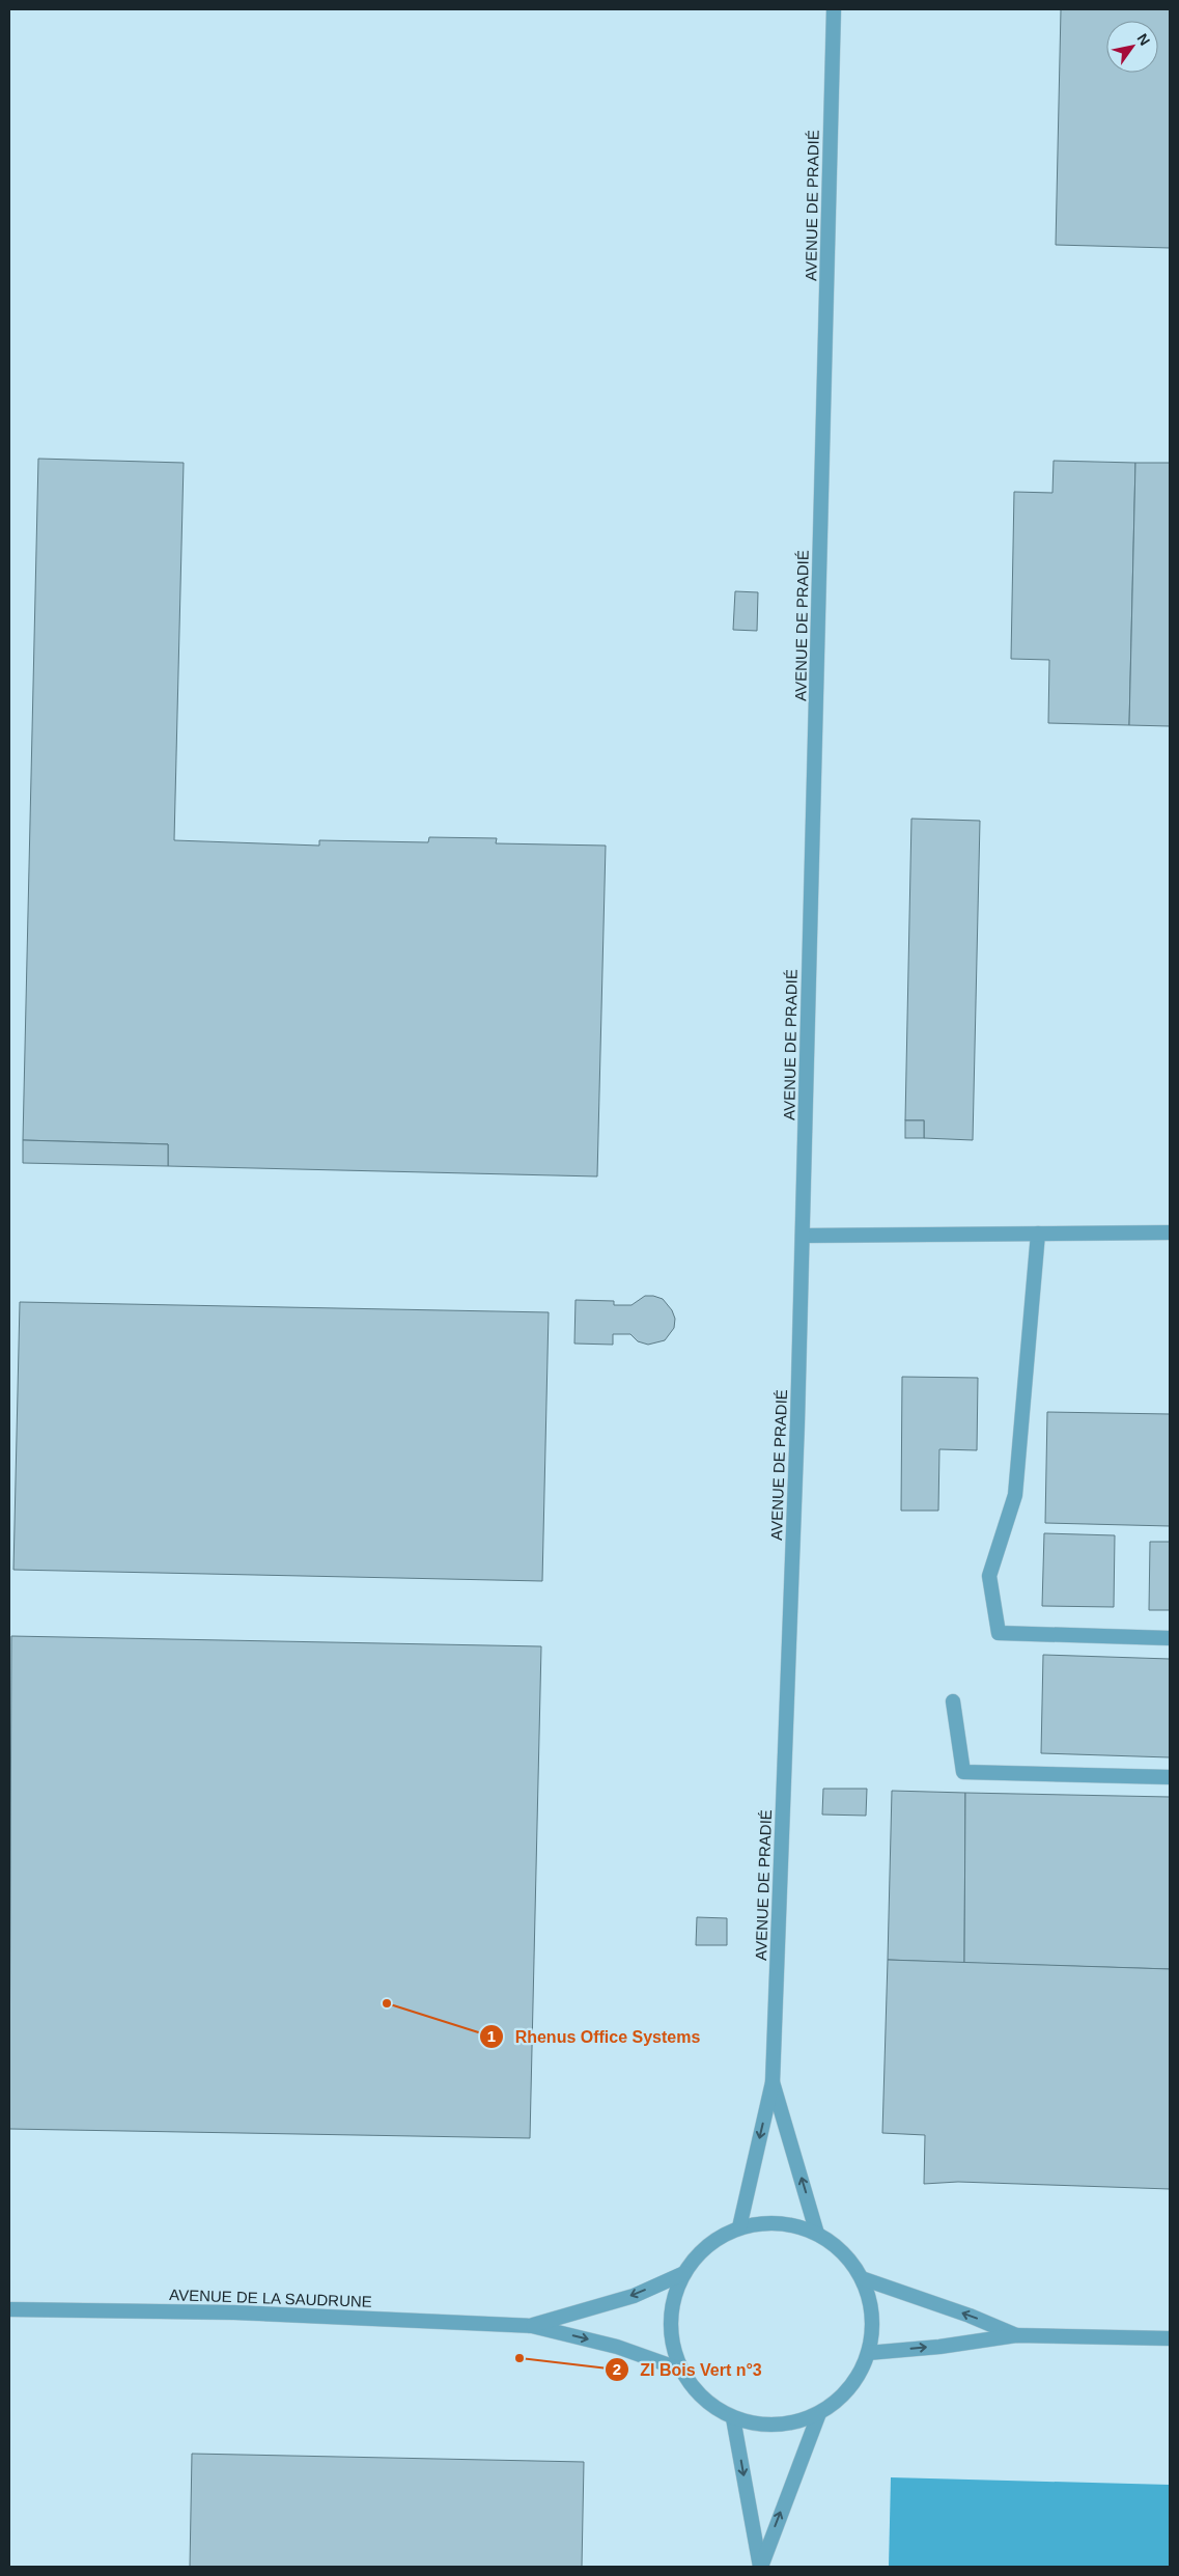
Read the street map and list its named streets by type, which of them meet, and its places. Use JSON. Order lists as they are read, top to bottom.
{
  "streets": {
    "street": ["AVENUE DE PRADIÉ", "AVENUE DE LA SAUDRUNE"]
  },
  "places": ["Rhenus Office Systems", "ZI Bois Vert n°3"],
  "north": "top right"
}
